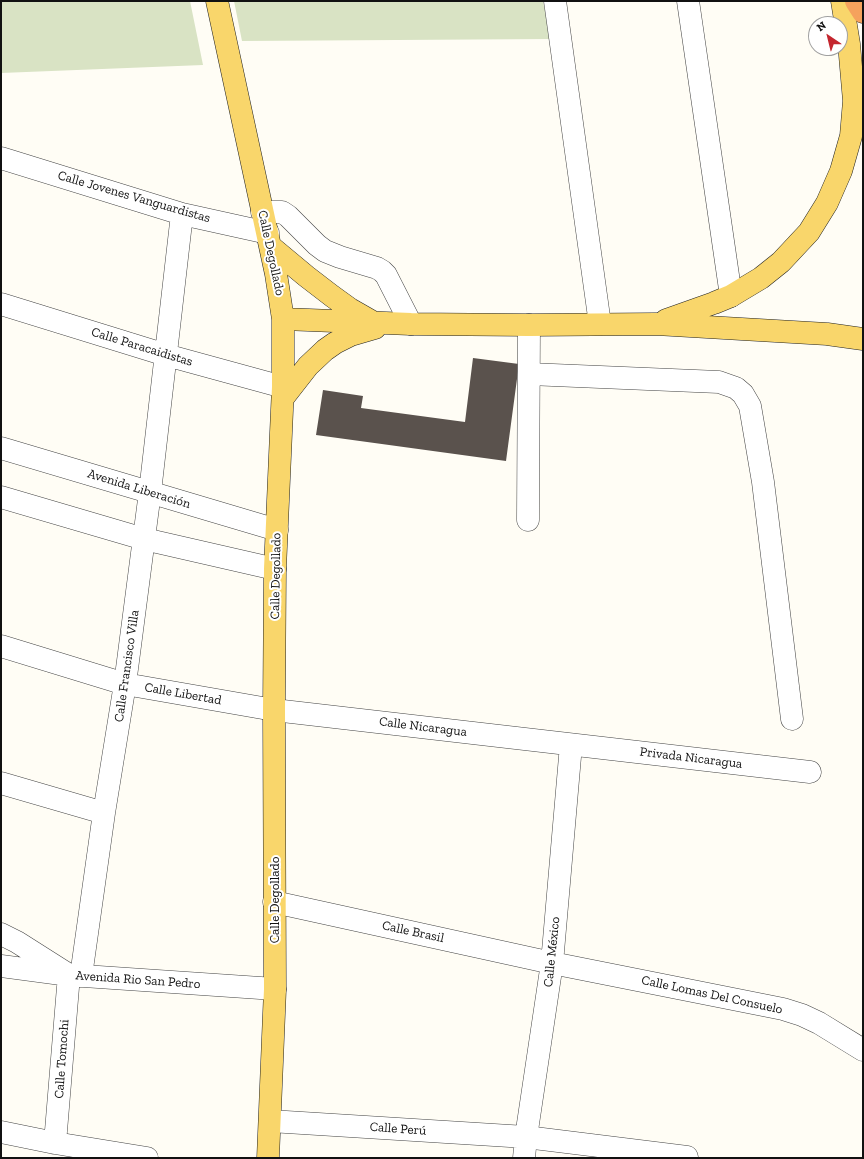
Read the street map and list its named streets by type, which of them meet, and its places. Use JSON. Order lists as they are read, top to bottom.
{
  "streets": {
    "main road": ["Calle Degollado"],
    "street": [
      "Calle Jovenes Vanguardistas",
      "Calle Paracaidistas",
      "Avenida Liberación",
      "Calle Francisco Villa",
      "Calle Libertad",
      "Calle Nicaragua",
      "Privada Nicaragua",
      "Calle Brasil",
      "Calle México",
      "Avenida Rio San Pedro",
      "Calle Lomas Del Consuelo",
      "Calle Tomochi",
      "Calle Perú"
    ]
  },
  "crossings": [
    ["Calle Jovenes Vanguardistas", "Calle Degollado"],
    ["Calle Jovenes Vanguardistas", "Calle Francisco Villa"],
    ["Calle Degollado", "Calle Paracaidistas"],
    ["Calle Degollado", "Avenida Liberación"],
    ["Calle Degollado", "Calle Libertad"],
    ["Calle Degollado", "Calle Nicaragua"],
    ["Calle Degollado", "Calle Brasil"],
    ["Calle Degollado", "Avenida Rio San Pedro"],
    ["Calle Degollado", "Calle Perú"],
    ["Calle Paracaidistas", "Calle Francisco Villa"],
    ["Avenida Liberación", "Calle Francisco Villa"],
    ["Calle Francisco Villa", "Calle Libertad"],
    ["Calle Francisco Villa", "Avenida Rio San Pedro"],
    ["Calle Francisco Villa", "Calle Tomochi"],
    ["Calle Libertad", "Calle Nicaragua"],
    ["Calle Nicaragua", "Privada Nicaragua"],
    ["Calle Nicaragua", "Calle México"],
    ["Privada Nicaragua", "Calle México"],
    ["Calle Brasil", "Calle México"],
    ["Calle Brasil", "Calle Lomas Del Consuelo"],
    ["Calle México", "Calle Lomas Del Consuelo"],
    ["Calle México", "Calle Perú"],
    ["Avenida Rio San Pedro", "Calle Tomochi"]
  ],
  "north": "top left"
}
